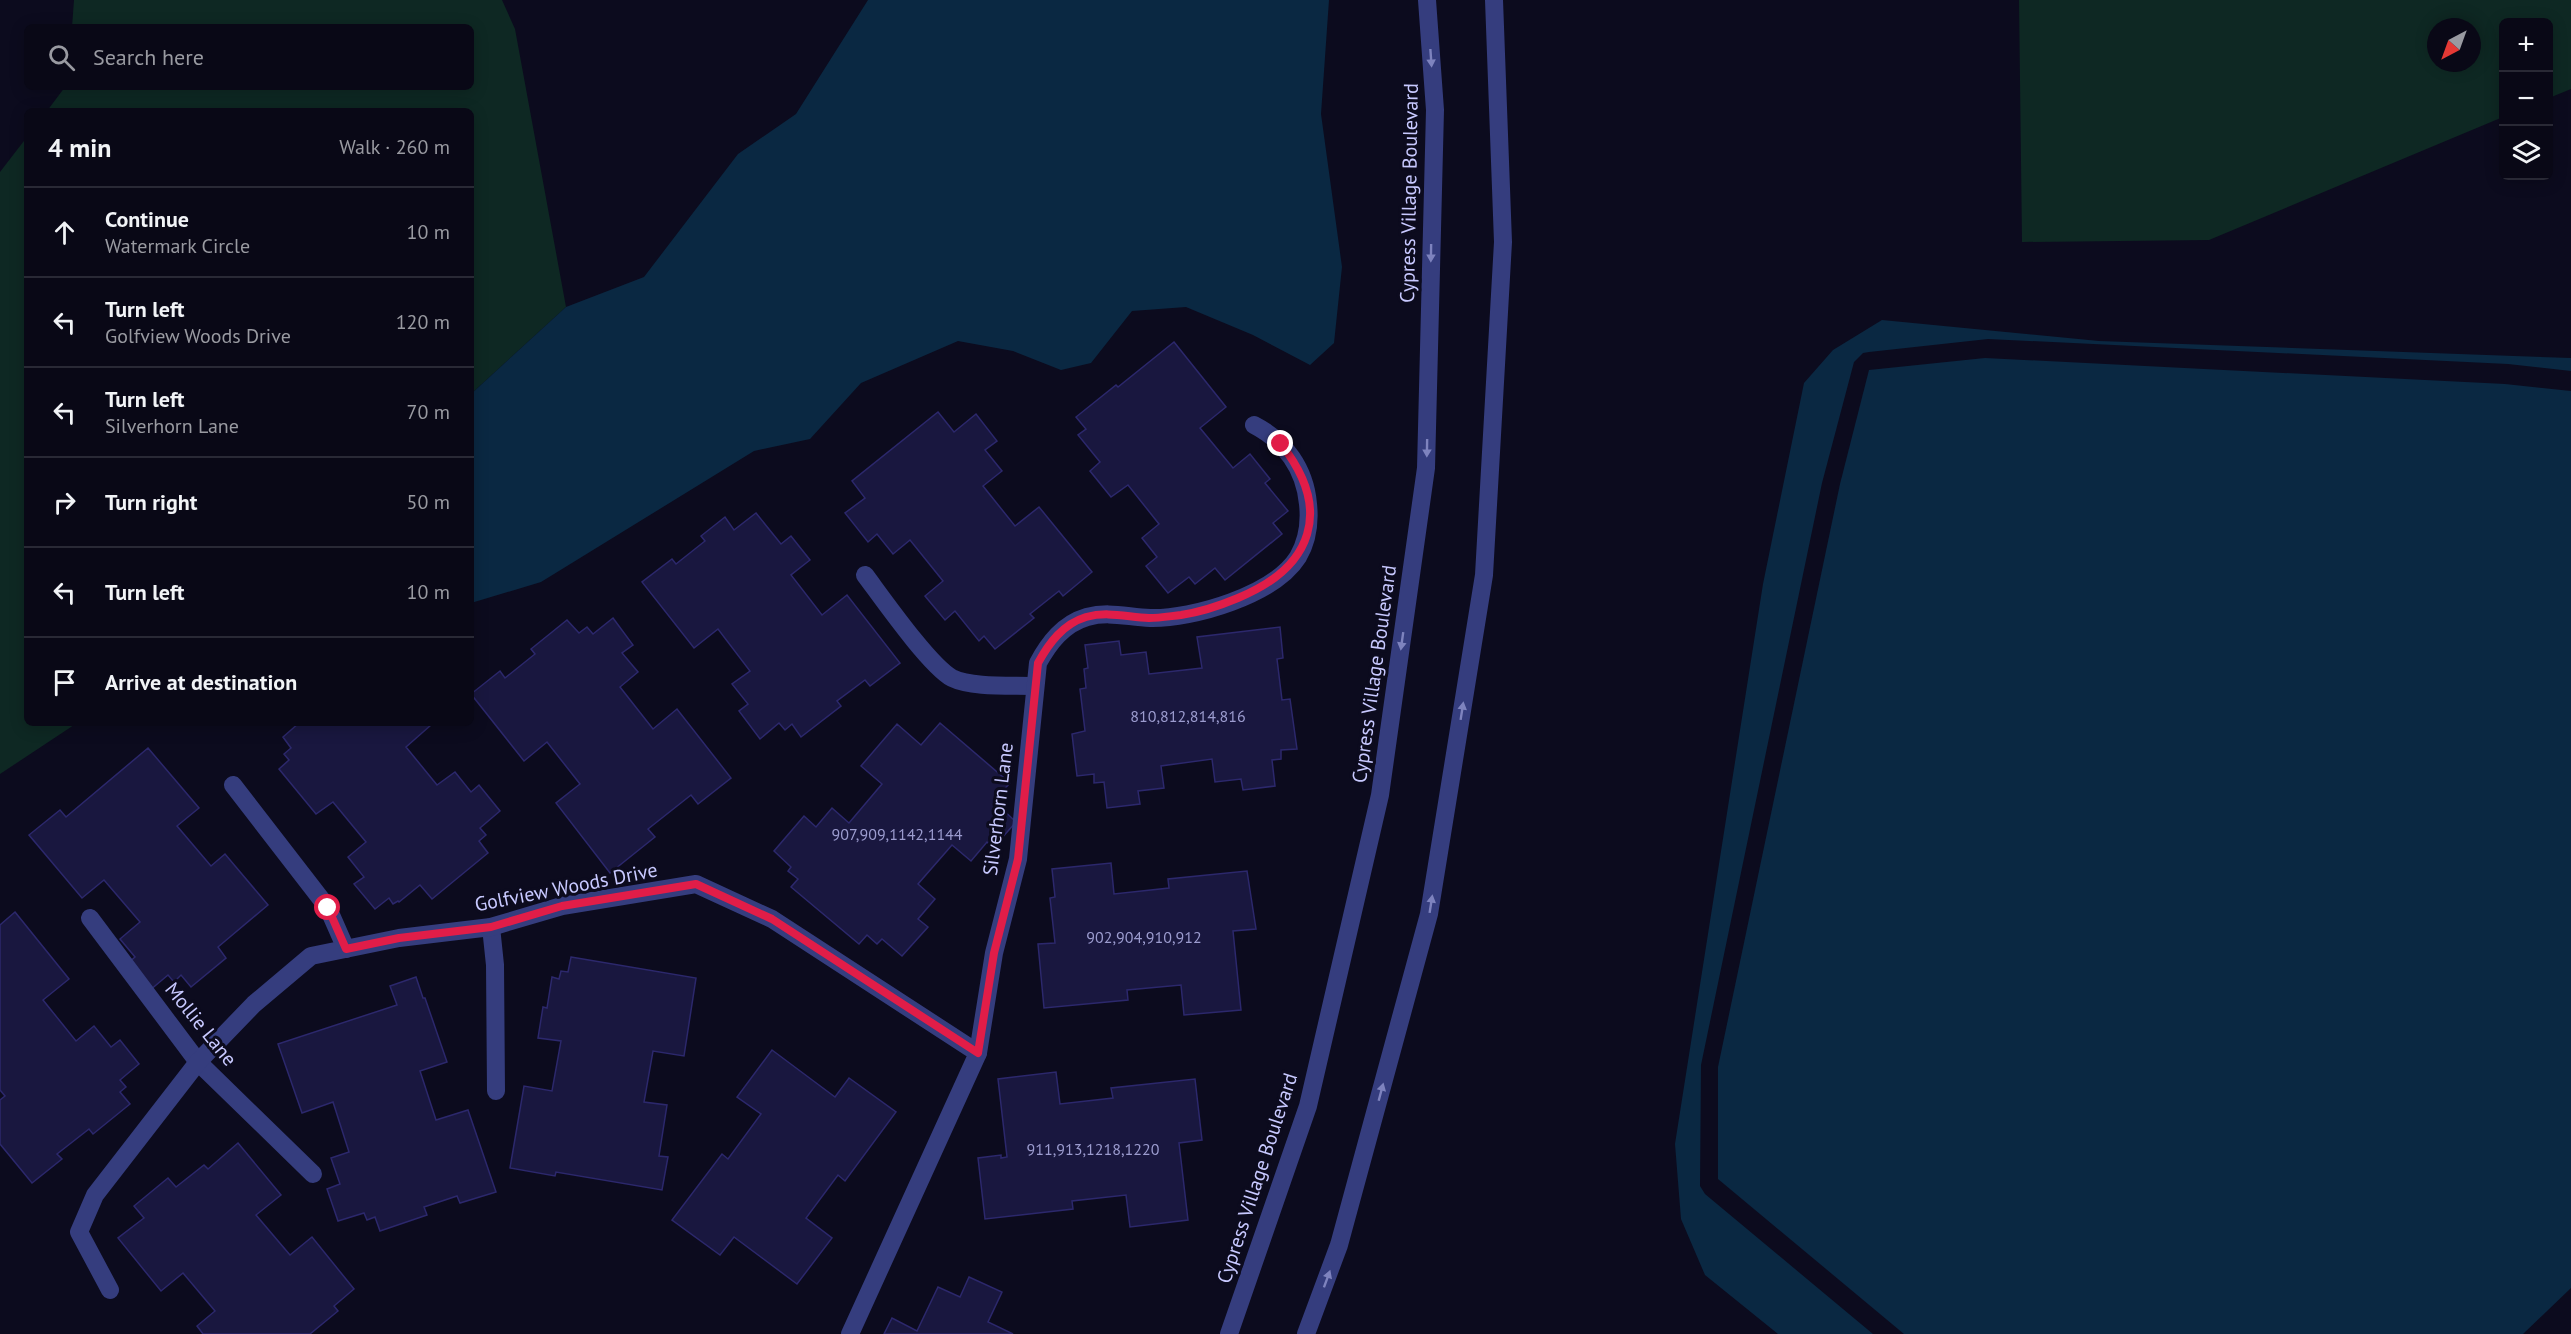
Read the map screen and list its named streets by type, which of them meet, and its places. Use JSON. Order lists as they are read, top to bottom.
{
  "streets": {
    "street": [
      "Cypress Village Boulevard",
      "Silverhorn Lane",
      "Golfview Woods Drive",
      "Mollie Lane"
    ]
  },
  "crossings": [
    ["Silverhorn Lane", "Golfview Woods Drive"],
    ["Golfview Woods Drive", "Mollie Lane"]
  ],
  "house_numbers": [
    "810,812,814,816",
    "907,909,1142,1144",
    "902,904,910,912",
    "911,913,1218,1220"
  ],
  "north": "bottom left",
  "page": {
    "map_buttons": ["+", "−"],
    "search": "Search here",
    "heading": ["4 min", "Walk · 260 m"],
    "list": [
      ["Continue", "Watermark Circle", "10 m"],
      ["Turn left", "Golfview Woods Drive", "120 m"],
      ["Turn left", "Silverhorn Lane", "70 m"],
      ["Turn right", "50 m"],
      ["Turn left", "10 m"],
      "Arrive at destination"
    ]
  }
}
